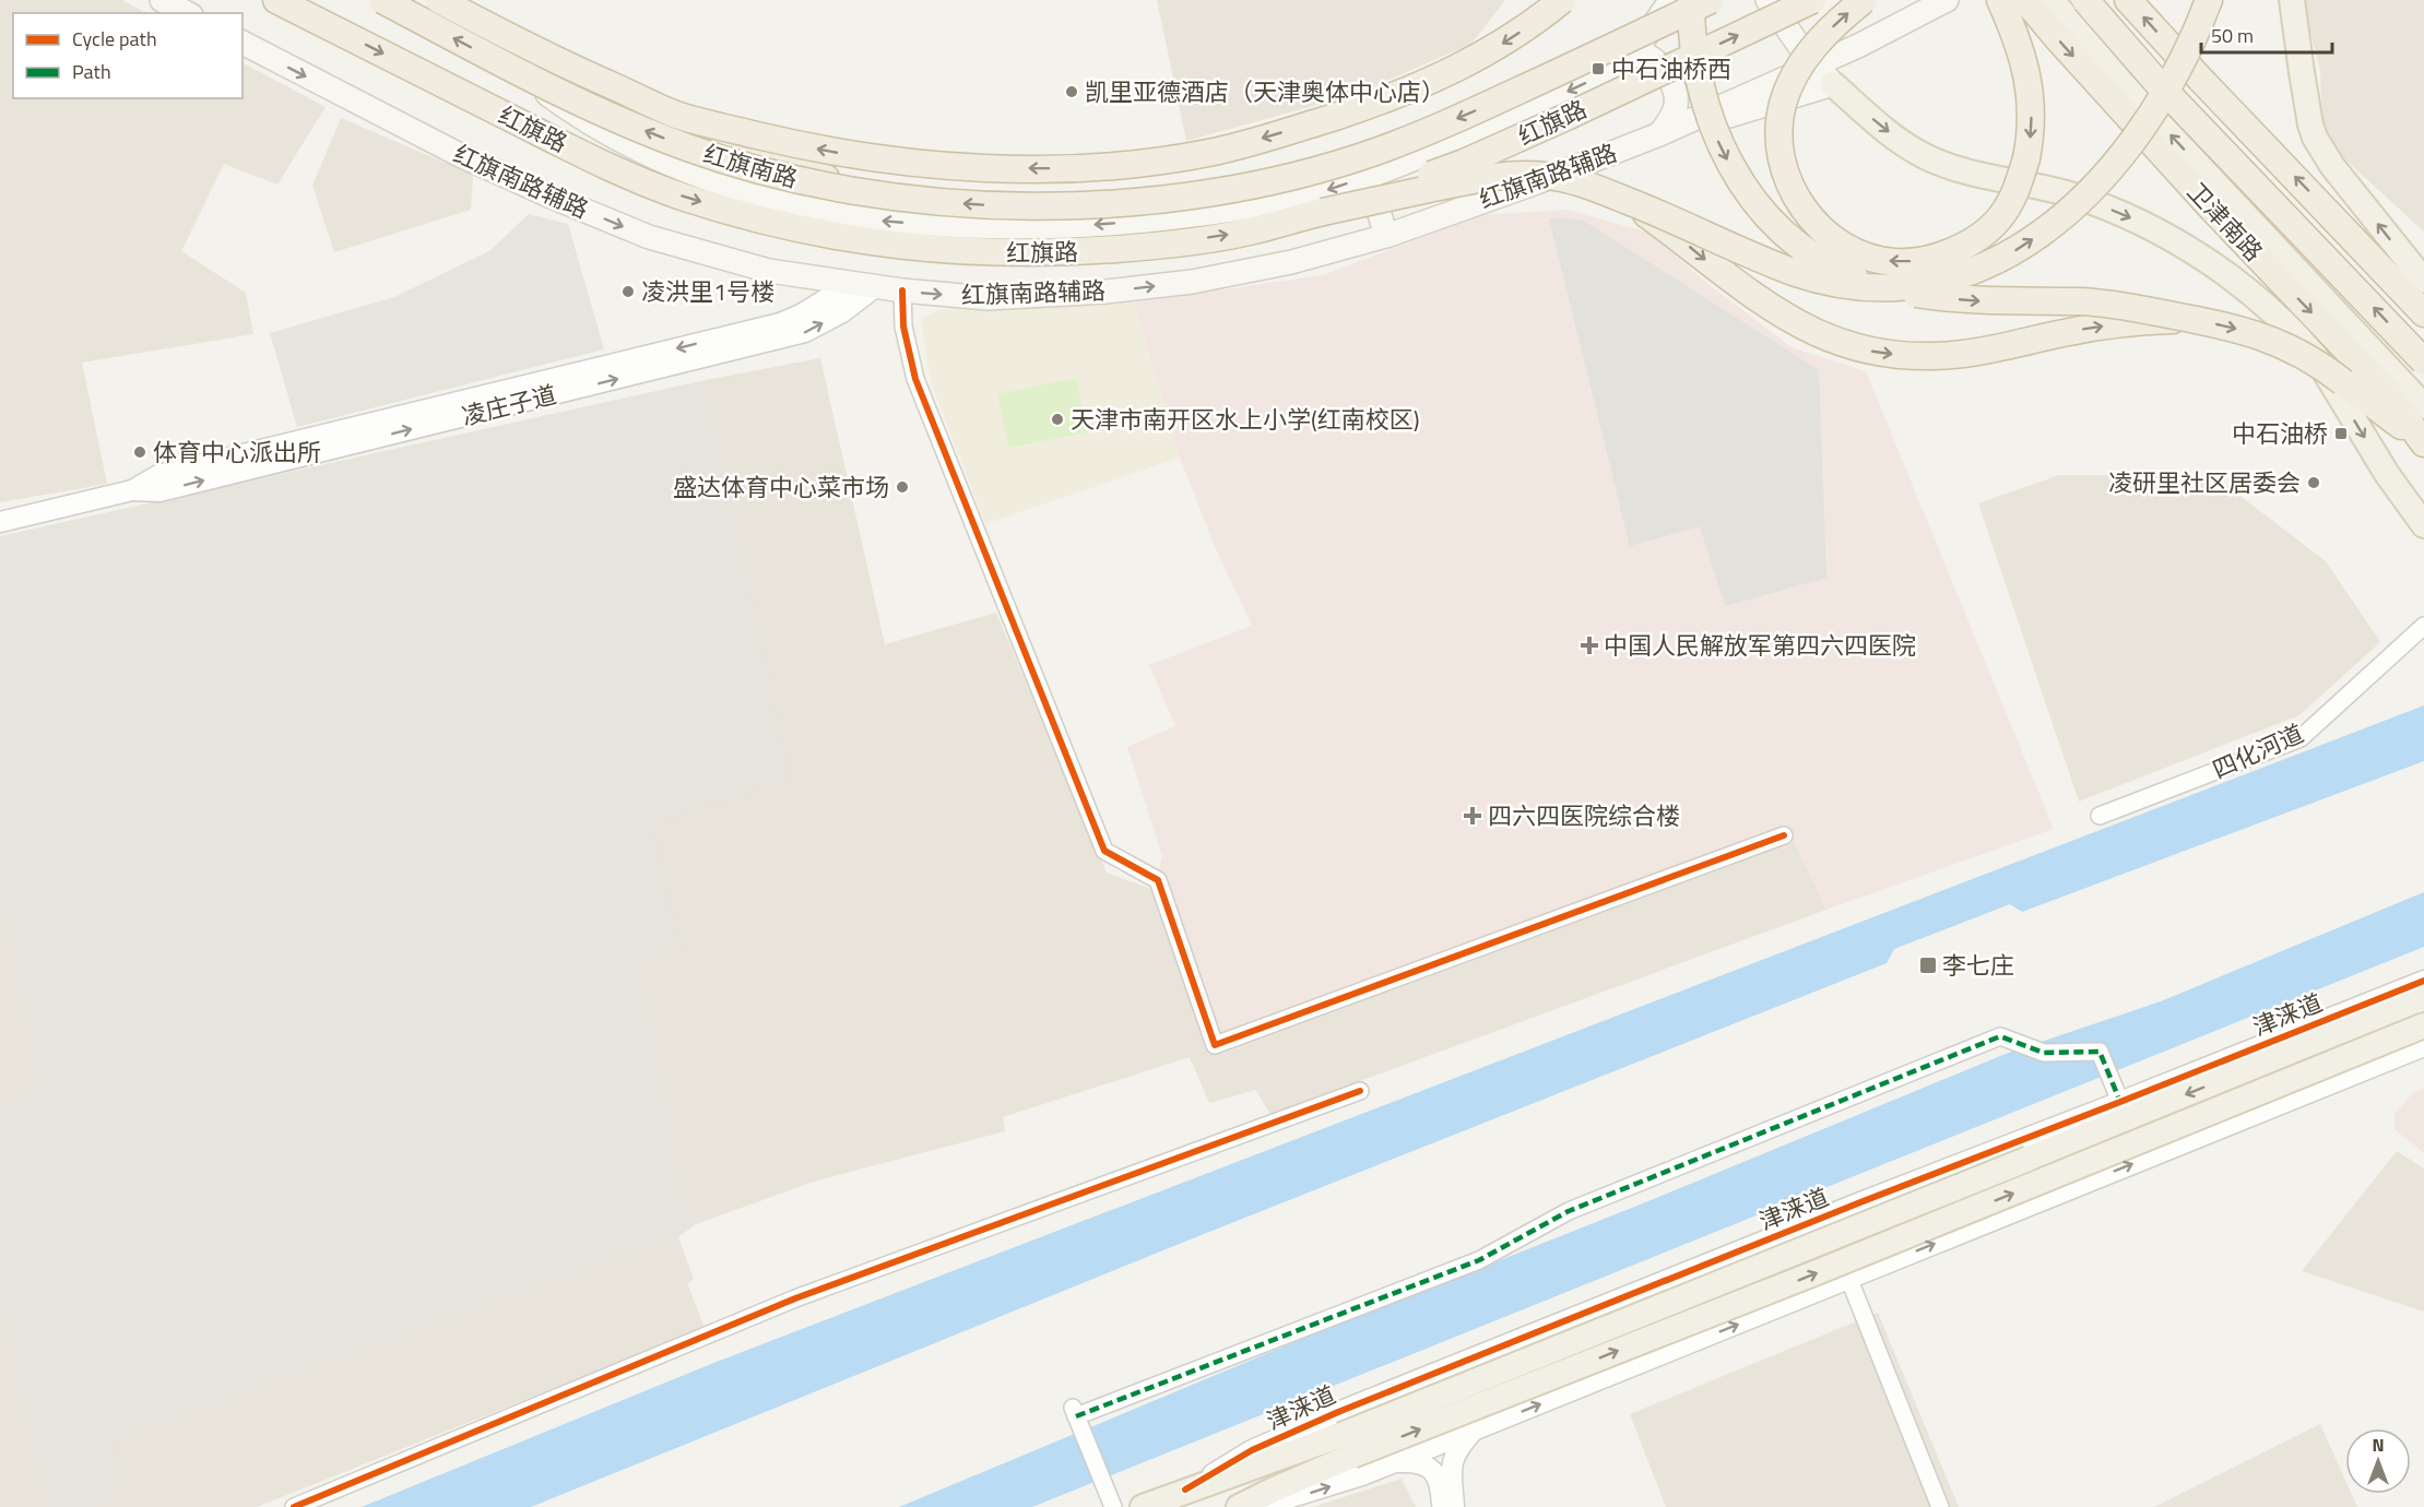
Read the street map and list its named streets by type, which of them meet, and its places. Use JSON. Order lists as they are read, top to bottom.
{
  "streets": {
    "highway": ["红旗路", "红旗南路", "卫津南路"],
    "main road": ["红旗南路辅路", "津涞道"],
    "street": ["凌庄子道", "四化河道"]
  },
  "crossings": [
    ["红旗路", "红旗南路"],
    ["红旗南路辅路", "凌庄子道"]
  ],
  "places": {
    "transit": ["中石油桥西", "中石油桥", "李七庄"],
    "other": [
      "凯里亚德酒店（天津奥体中心店）",
      "凌洪里1号楼",
      "天津市南开区水上小学(红南校区)",
      "体育中心派出所",
      "凌研里社区居委会",
      "盛达体育中心菜市场"
    ],
    "health": ["中国人民解放军第四六四医院", "四六四医院综合楼"]
  },
  "legend": ["Cycle path", "Path"],
  "scale_bar": "50 m",
  "north": "top"
}
